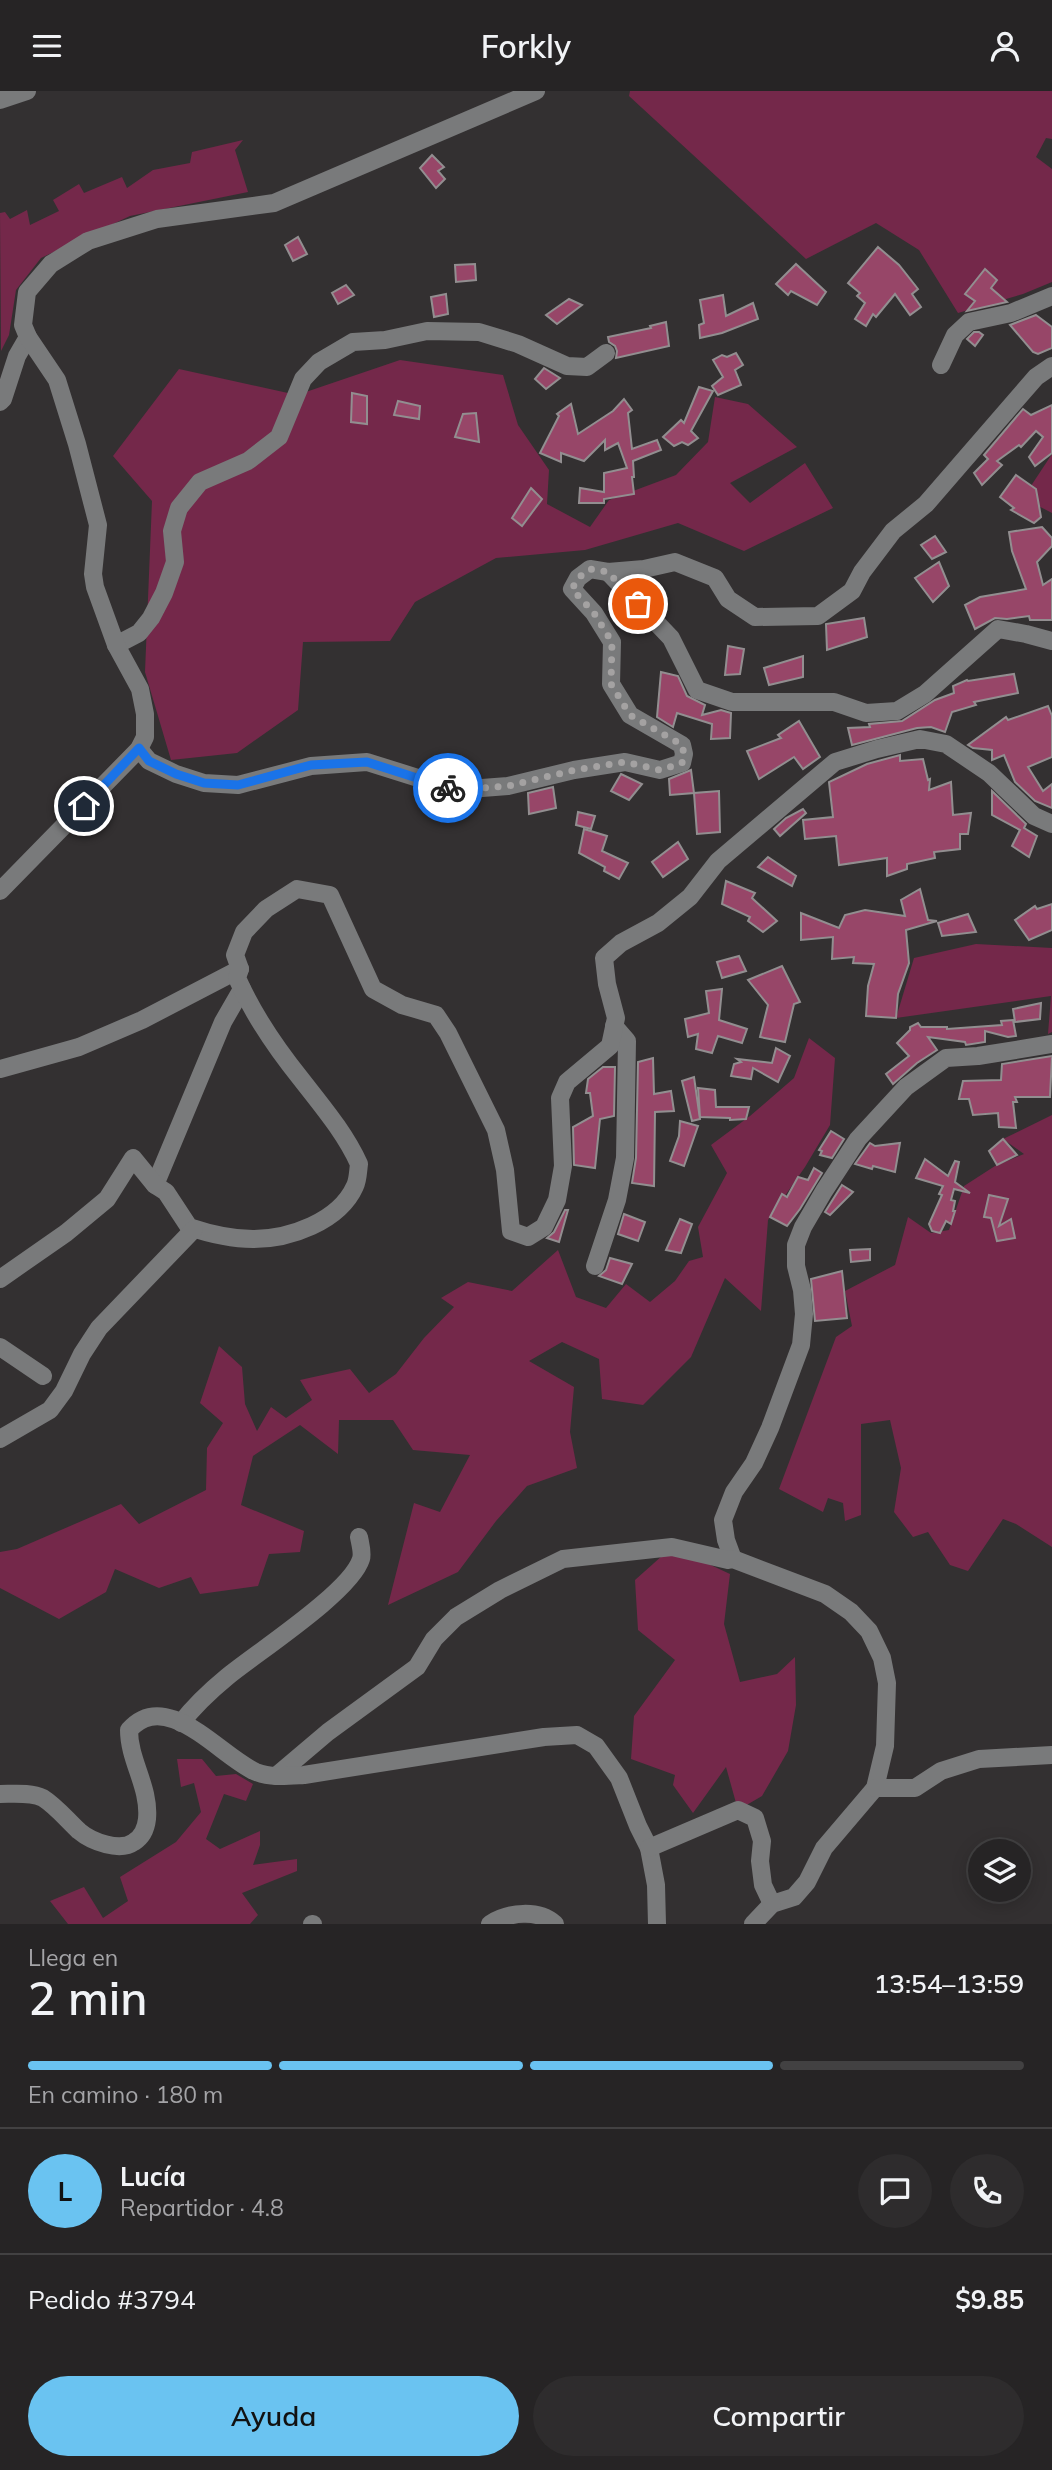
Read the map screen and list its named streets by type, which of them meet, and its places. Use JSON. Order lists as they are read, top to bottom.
{
  "page": {
    "header": "Forkly",
    "heading": ["2 min", "Llega en", "13:54–13:59"],
    "panel": [
      "Lucía",
      "Repartidor · 4.8",
      "Pedido #3794",
      "$9.85"
    ],
    "bar": "En camino · 180 m",
    "round": "L",
    "buttons": ["Ayuda", "Compartir"]
  }
}
